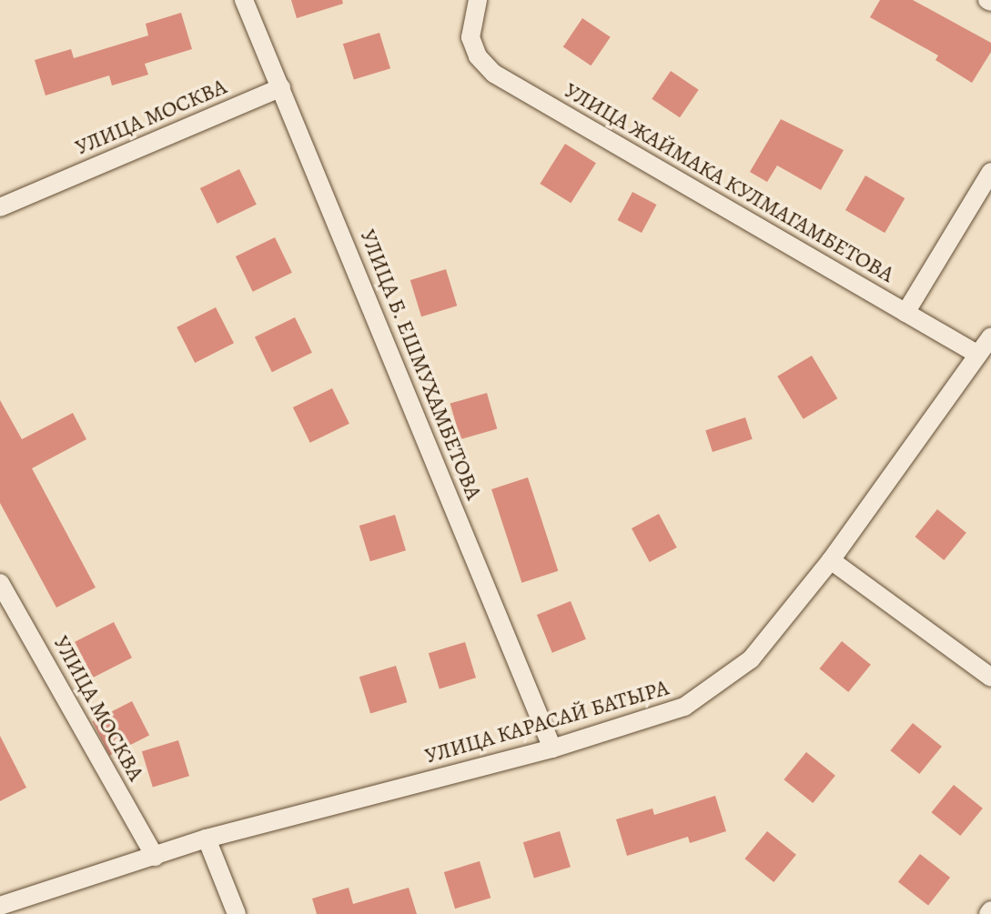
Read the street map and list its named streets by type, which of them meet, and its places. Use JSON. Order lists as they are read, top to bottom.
{
  "streets": {
    "street": [
      "УЛИЦА МОСКВА",
      "УЛИЦА ЖАЙМАКА КУЛМАГАМБЕТОВА",
      "УЛИЦА Б. ЕШМУХАМБЕТОВА",
      "УЛИЦА КАРАСАЙ БАТЫРА"
    ]
  },
  "crossings": [
    ["УЛИЦА МОСКВА", "УЛИЦА Б. ЕШМУХАМБЕТОВА"],
    ["УЛИЦА МОСКВА", "УЛИЦА КАРАСАЙ БАТЫРА"],
    ["УЛИЦА ЖАЙМАКА КУЛМАГАМБЕТОВА", "УЛИЦА КАРАСАЙ БАТЫРА"],
    ["УЛИЦА Б. ЕШМУХАМБЕТОВА", "УЛИЦА КАРАСАЙ БАТЫРА"]
  ]
}
